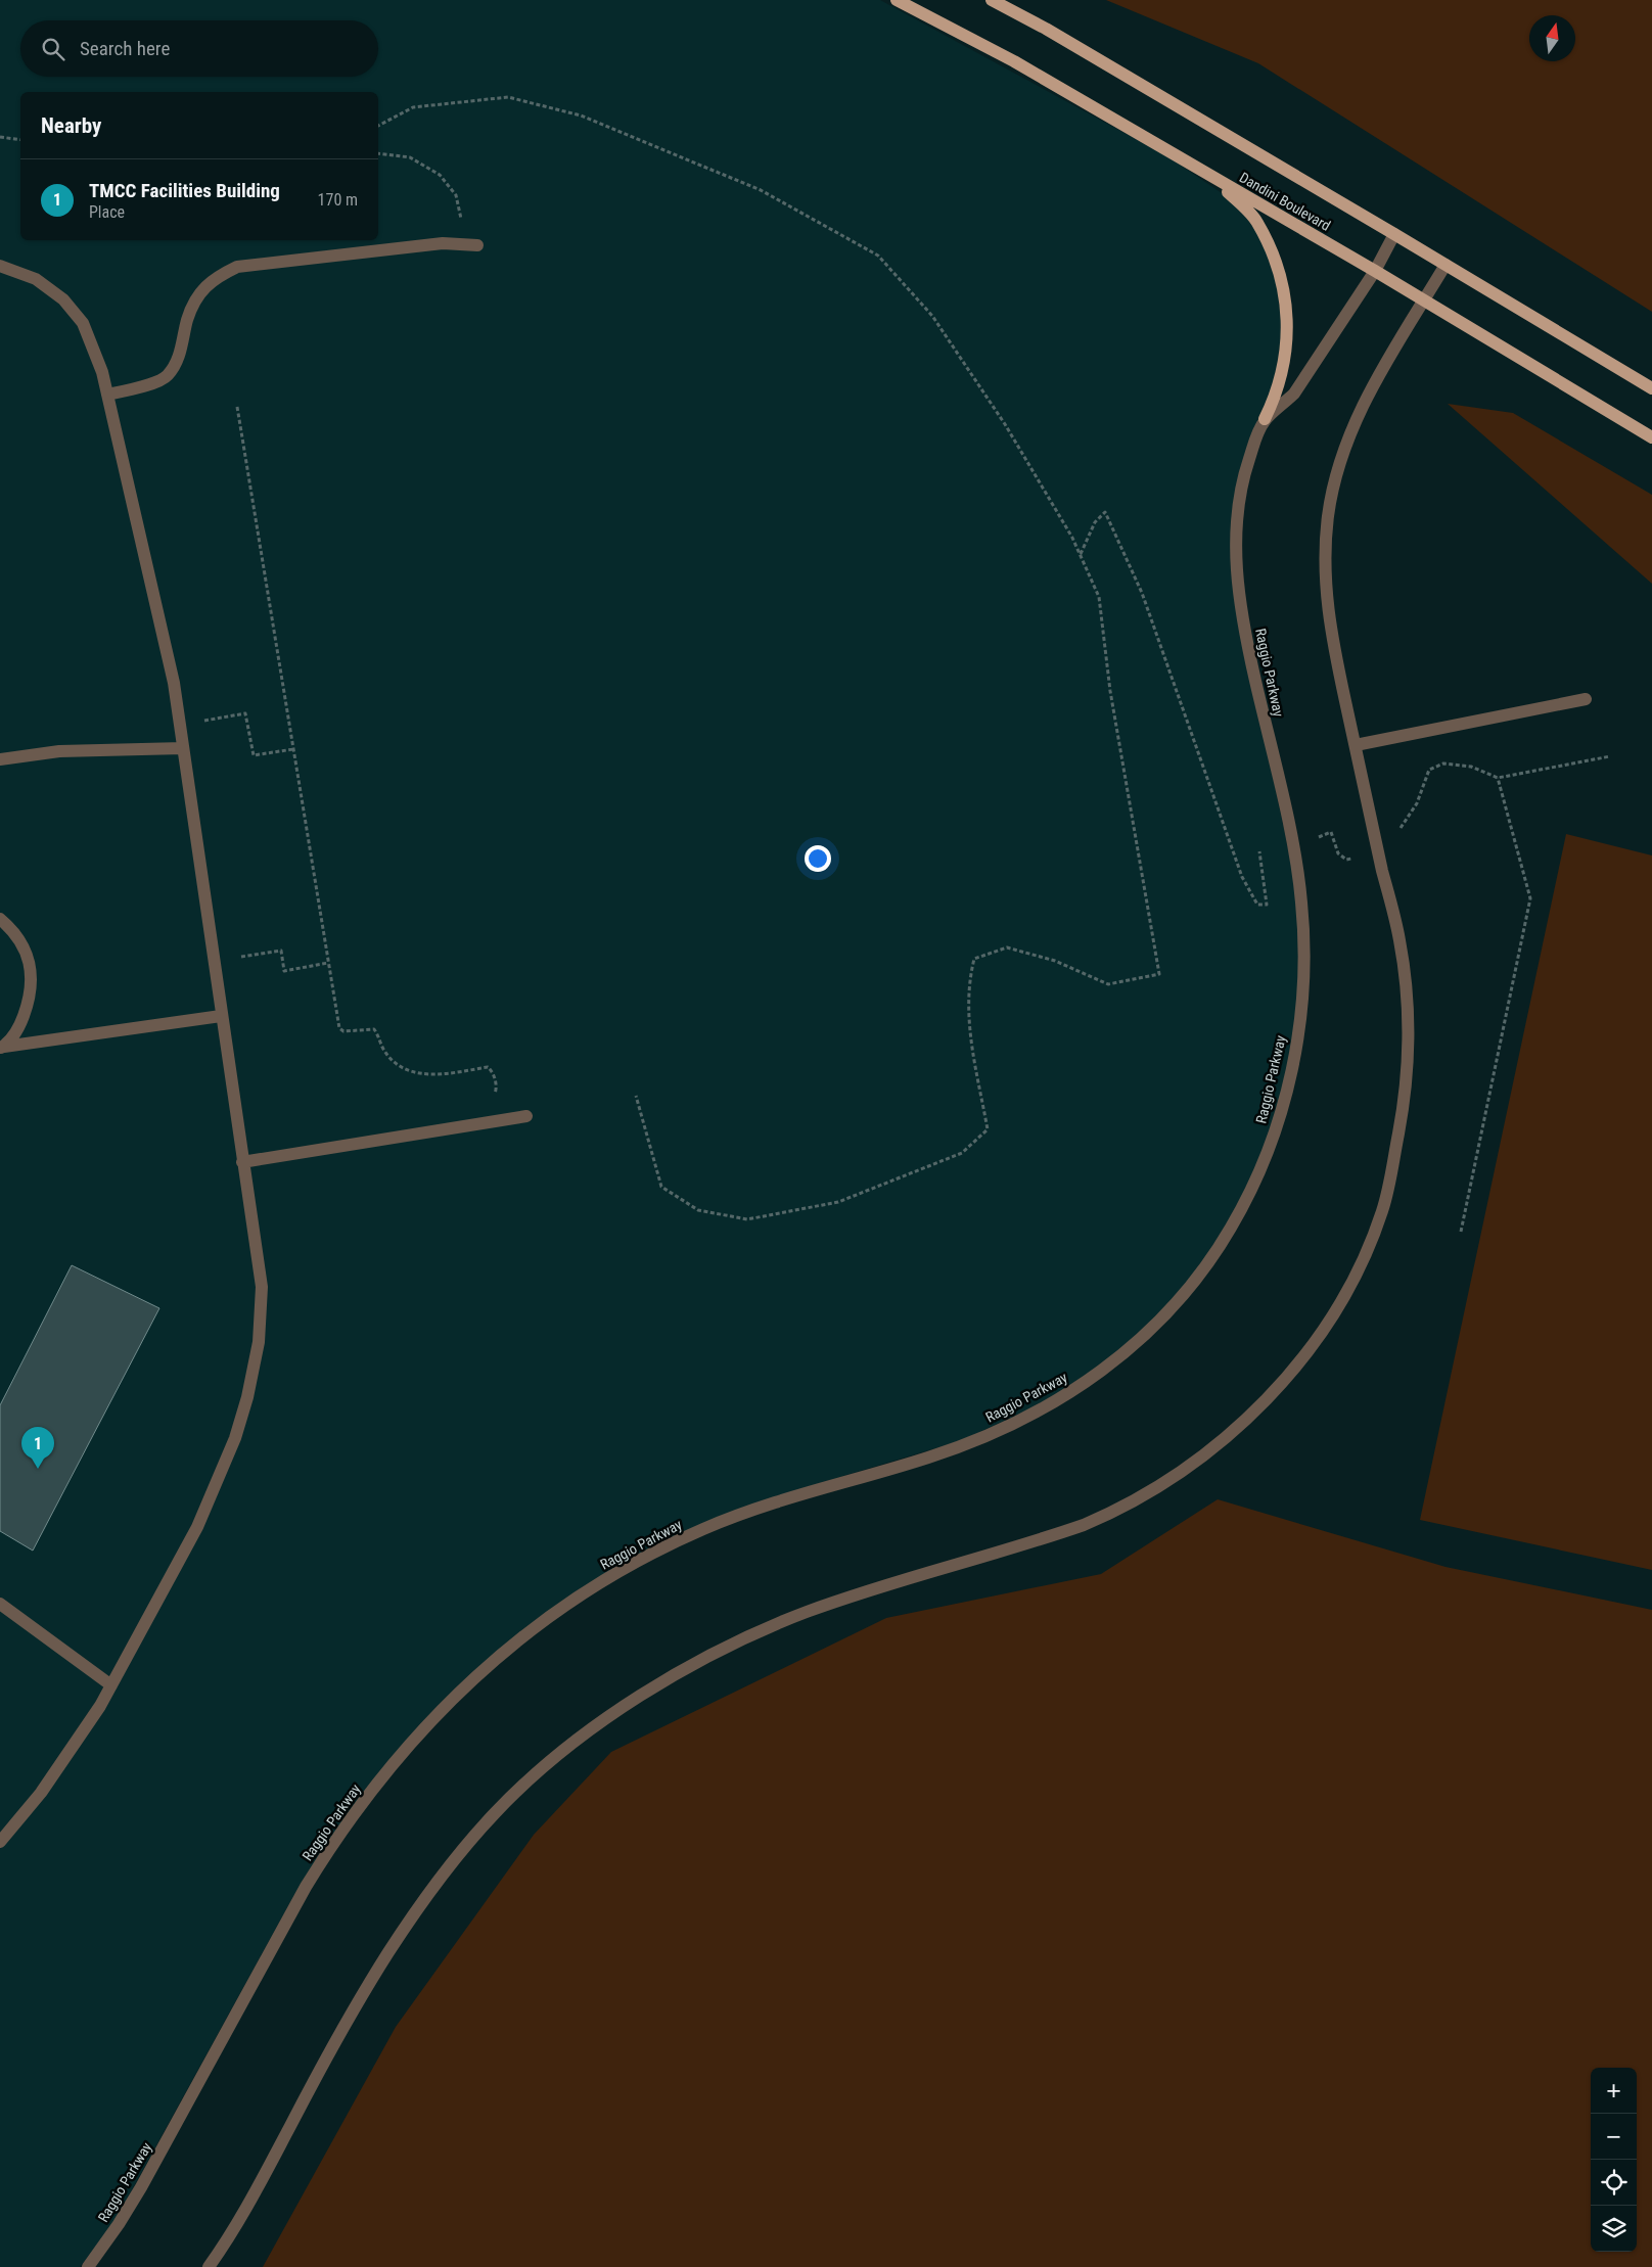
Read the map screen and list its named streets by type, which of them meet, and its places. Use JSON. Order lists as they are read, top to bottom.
{
  "streets": {
    "main road": ["Dandini Boulevard"],
    "street": ["Raggio Parkway"]
  },
  "north": "top",
  "page": {
    "search": "Search here",
    "heading": "Nearby",
    "list": [
      {
        "mark": "1",
        "name": "TMCC Facilities Building",
        "note": "Place",
        "value": "170 m"
      }
    ],
    "pins": "1",
    "map_buttons": ["+", "−"]
  }
}
